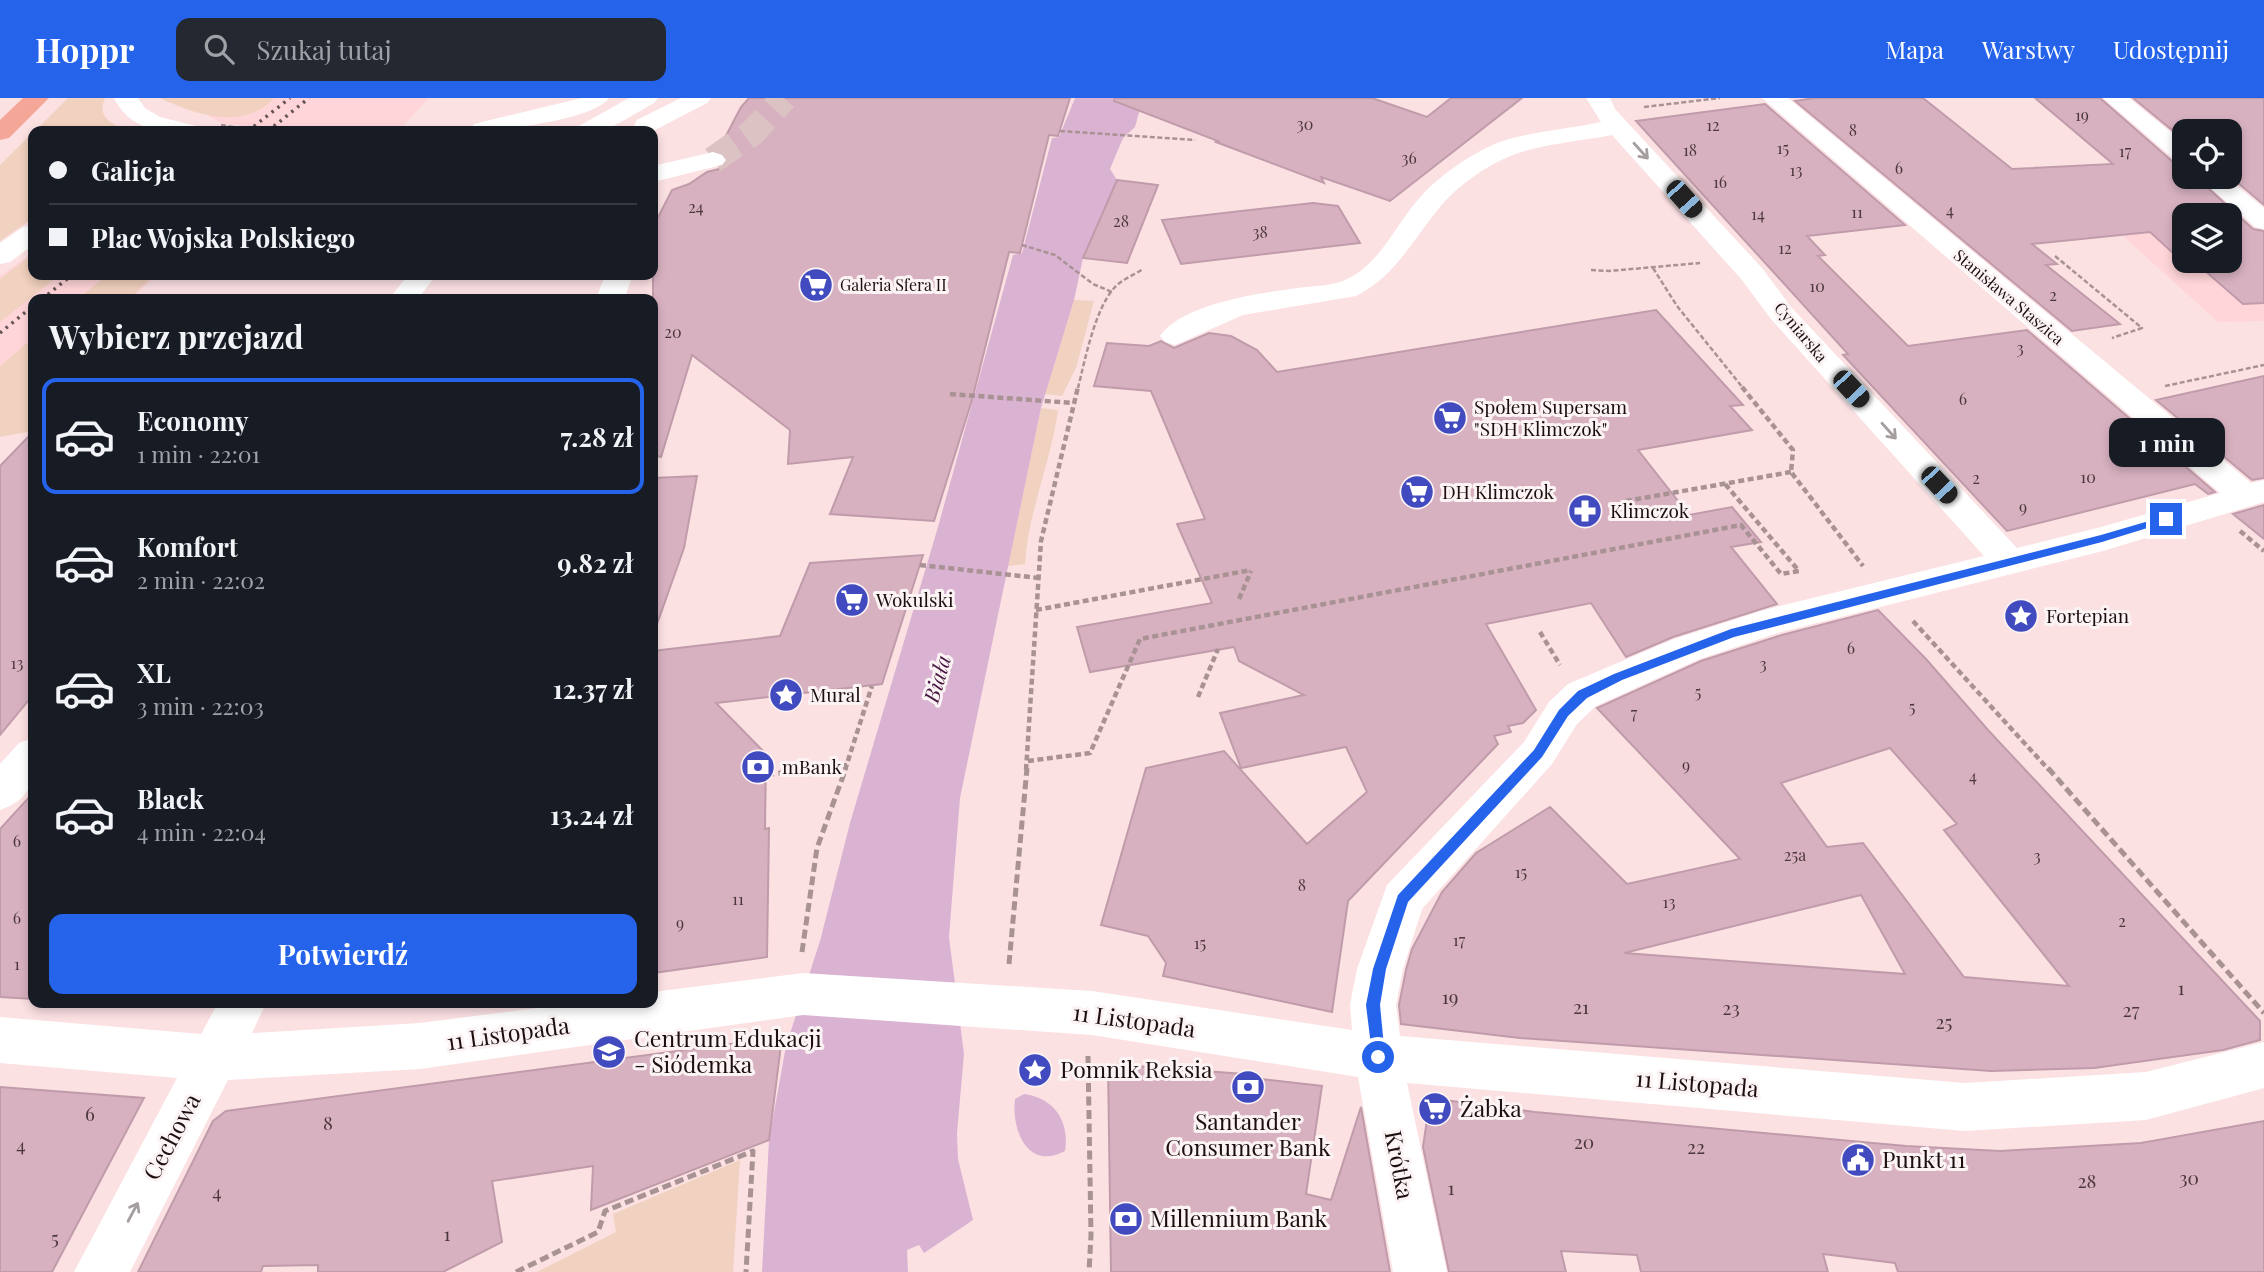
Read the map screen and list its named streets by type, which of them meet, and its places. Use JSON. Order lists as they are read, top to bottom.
{
  "streets": {
    "street": [
      "Stanisława Staszica",
      "Cyniarska",
      "11 Listopada",
      "Cechowa",
      "Krótka"
    ]
  },
  "crossings": [
    ["Stanisława Staszica", "Krótka"],
    ["Cyniarska", "Krótka"],
    ["11 Listopada", "Cechowa"],
    ["11 Listopada", "Krótka"]
  ],
  "one_way": ["Cyniarska", "Cechowa"],
  "water": ["Biała"],
  "places": {
    "supermarket": [
      "Galeria Sfera II",
      "Społem Supersam \"SDH Klimczok\"",
      "DH Klimczok",
      "Wokulski",
      "Żabka"
    ],
    "pharmacy": ["Klimczok"],
    "place": ["Fortepian", "Mural", "Pomnik Reksia"],
    "bank": ["mBank", "Santander Consumer Bank", "Millennium Bank"],
    "school or university": ["Centrum Edukacji - Siódemka"],
    "public building": ["Punkt 11"]
  },
  "house_numbers": [
    "19",
    "30",
    "12",
    "8",
    "15",
    "18",
    "17",
    "36",
    "6",
    "13",
    "16",
    "24",
    "4",
    "11",
    "14",
    "28",
    "38",
    "12",
    "10",
    "2",
    "20",
    "3",
    "6",
    "10",
    "2",
    "9",
    "6",
    "13",
    "3",
    "5",
    "5",
    "7",
    "9",
    "4",
    "6",
    "25a",
    "3",
    "15",
    "8",
    "11",
    "13",
    "6",
    "2",
    "9",
    "17",
    "15",
    "1",
    "1",
    "19",
    "21",
    "23",
    "27",
    "25",
    "6",
    "8",
    "20",
    "4",
    "22",
    "30",
    "28",
    "1",
    "4",
    "1",
    "5"
  ],
  "page": {
    "header": "Hoppr",
    "search": "Szukaj tutaj",
    "nav": ["Mapa", "Warstwy", "Udostępnij"],
    "banner": ["Galicja", "Plac Wojska Polskiego"],
    "heading": "Wybierz przejazd",
    "list": [
      {
        "name": "Economy",
        "note": "1 min · 22:01",
        "value": "7.28 zł"
      },
      {
        "name": "Komfort",
        "note": "2 min · 22:02",
        "value": "9.82 zł"
      },
      {
        "name": "XL",
        "note": "3 min · 22:03",
        "value": "12.37 zł"
      },
      {
        "name": "Black",
        "note": "4 min · 22:04",
        "value": "13.24 zł"
      }
    ],
    "bubble": "1 min",
    "buttons": "Potwierdź"
  }
}
